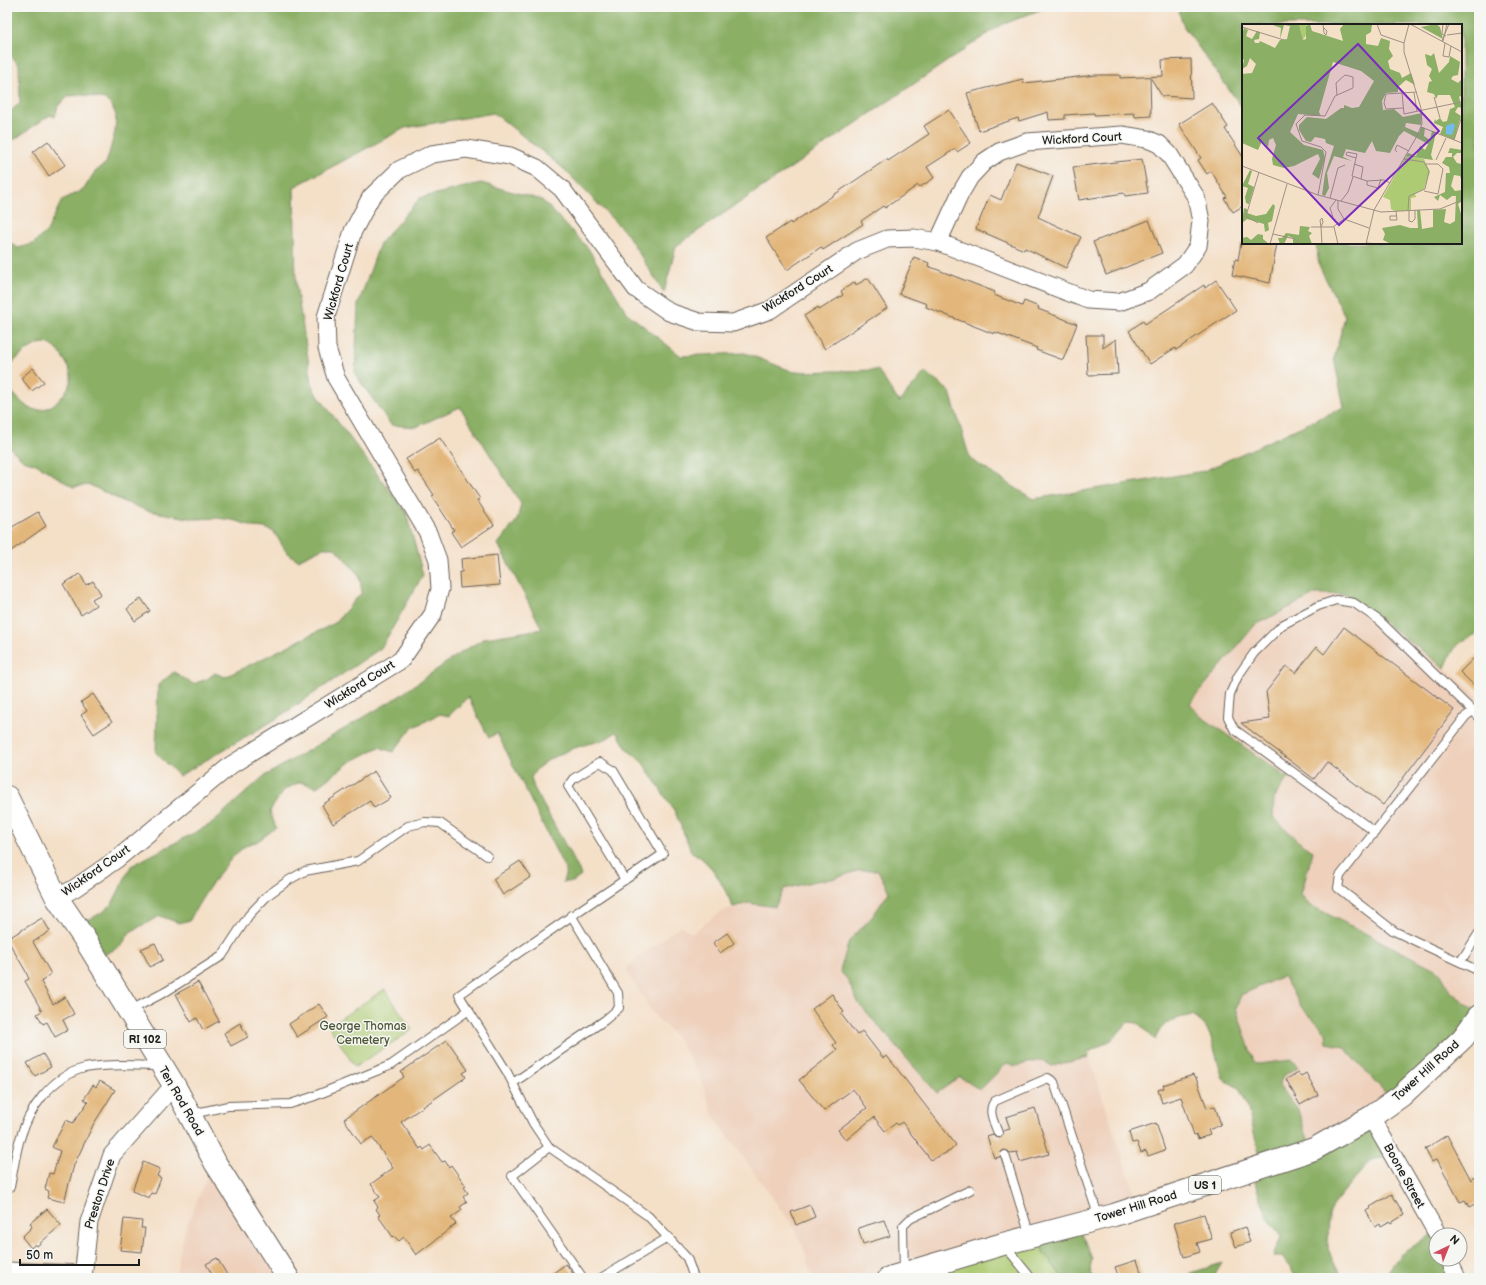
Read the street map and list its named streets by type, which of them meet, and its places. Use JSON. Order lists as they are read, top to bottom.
{
  "streets": {
    "main road": [
      "RI 102",
      "Tower Hill Road",
      "Ten Rod Road",
      "US 1"
    ],
    "street": ["Wickford Court", "Boone Street", "Preston Drive"]
  },
  "crossings": [
    ["Wickford Court", "Ten Rod Road"],
    ["Tower Hill Road", "Boone Street"],
    ["Ten Rod Road", "Preston Drive"]
  ],
  "parks": ["George Thomas Cemetery"],
  "scale_bar": "50 m",
  "north": "top right"
}
